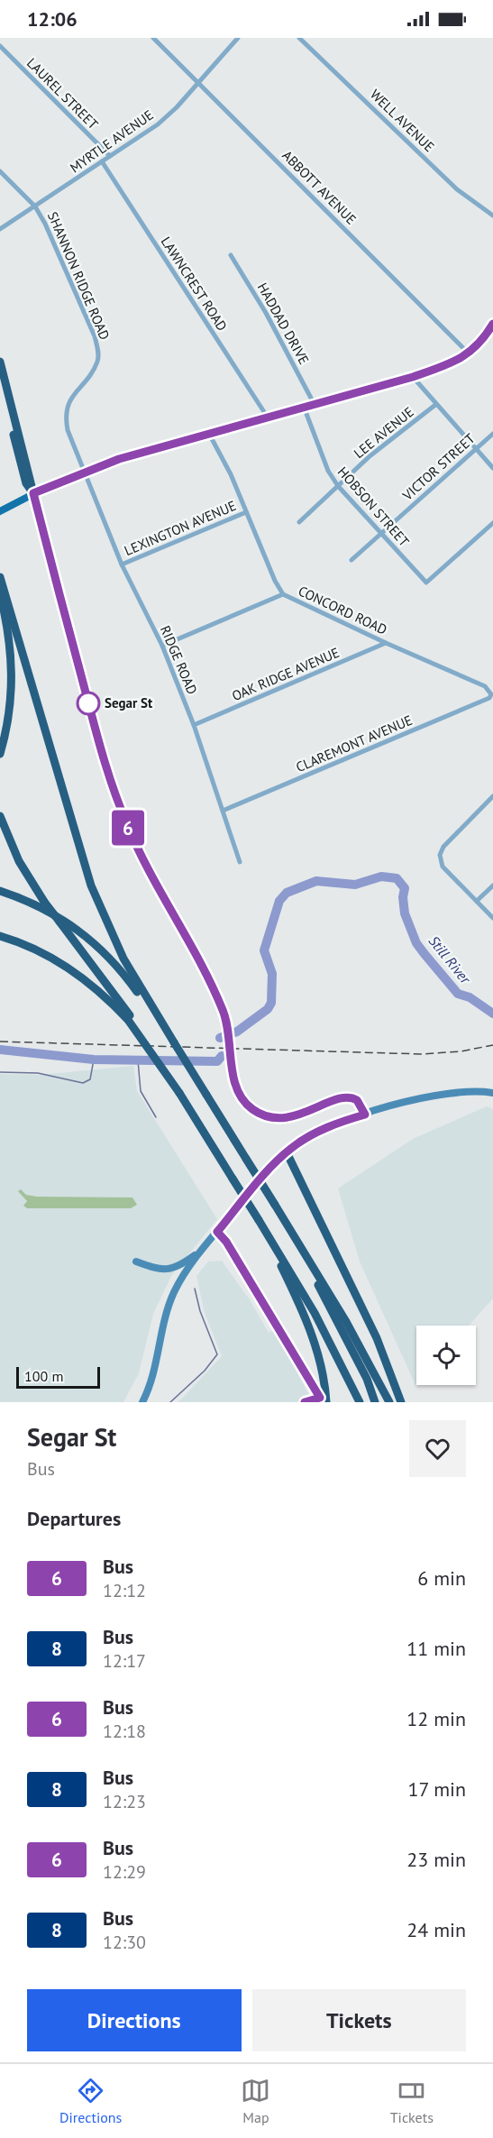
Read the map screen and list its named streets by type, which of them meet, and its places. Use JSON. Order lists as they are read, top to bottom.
{
  "streets": {
    "street": [
      "LAUREL STREET",
      "WELL AVENUE",
      "MYRTLE AVENUE",
      "ABBOTT AVENUE",
      "SHANNON RIDGE ROAD",
      "LAWNCREST ROAD",
      "HADDAD DRIVE",
      "LEE AVENUE",
      "VICTOR STREET",
      "HOBSON STREET",
      "LEXINGTON AVENUE",
      "CONCORD ROAD",
      "RIDGE ROAD",
      "OAK RIDGE AVENUE",
      "CLAREMONT AVENUE"
    ]
  },
  "crossings": [
    ["LAUREL STREET", "MYRTLE AVENUE"],
    ["MYRTLE AVENUE", "ABBOTT AVENUE"],
    ["MYRTLE AVENUE", "SHANNON RIDGE ROAD"],
    ["MYRTLE AVENUE", "LAWNCREST ROAD"],
    ["SHANNON RIDGE ROAD", "RIDGE ROAD"],
    ["LEE AVENUE", "HOBSON STREET"],
    ["VICTOR STREET", "HOBSON STREET"],
    ["LEXINGTON AVENUE", "CONCORD ROAD"],
    ["LEXINGTON AVENUE", "RIDGE ROAD"],
    ["CONCORD ROAD", "OAK RIDGE AVENUE"],
    ["CONCORD ROAD", "CLAREMONT AVENUE"],
    ["RIDGE ROAD", "OAK RIDGE AVENUE"],
    ["RIDGE ROAD", "CLAREMONT AVENUE"]
  ],
  "water": ["Still River"],
  "places": ["Segar St"],
  "lines": ["bus line 6"],
  "scale_bar": "100 m",
  "page": {
    "status": "12:06",
    "on_map": "6",
    "scale": "100 m",
    "heading": [
      ["Segar St", "Bus"],
      "Departures"
    ],
    "list": [
      {
        "mark": "6",
        "name": "Bus",
        "note": "12:12",
        "value": "6 min"
      },
      {
        "mark": "8",
        "name": "Bus",
        "note": "12:17",
        "value": "11 min"
      },
      {
        "mark": "6",
        "name": "Bus",
        "note": "12:18",
        "value": "12 min"
      },
      {
        "mark": "8",
        "name": "Bus",
        "note": "12:23",
        "value": "17 min"
      },
      {
        "mark": "6",
        "name": "Bus",
        "note": "12:29",
        "value": "23 min"
      },
      {
        "mark": "8",
        "name": "Bus",
        "note": "12:30",
        "value": "24 min"
      }
    ],
    "buttons": ["Directions", "Tickets"],
    "tabs": ["Directions", "Map", "Tickets"]
  }
}
